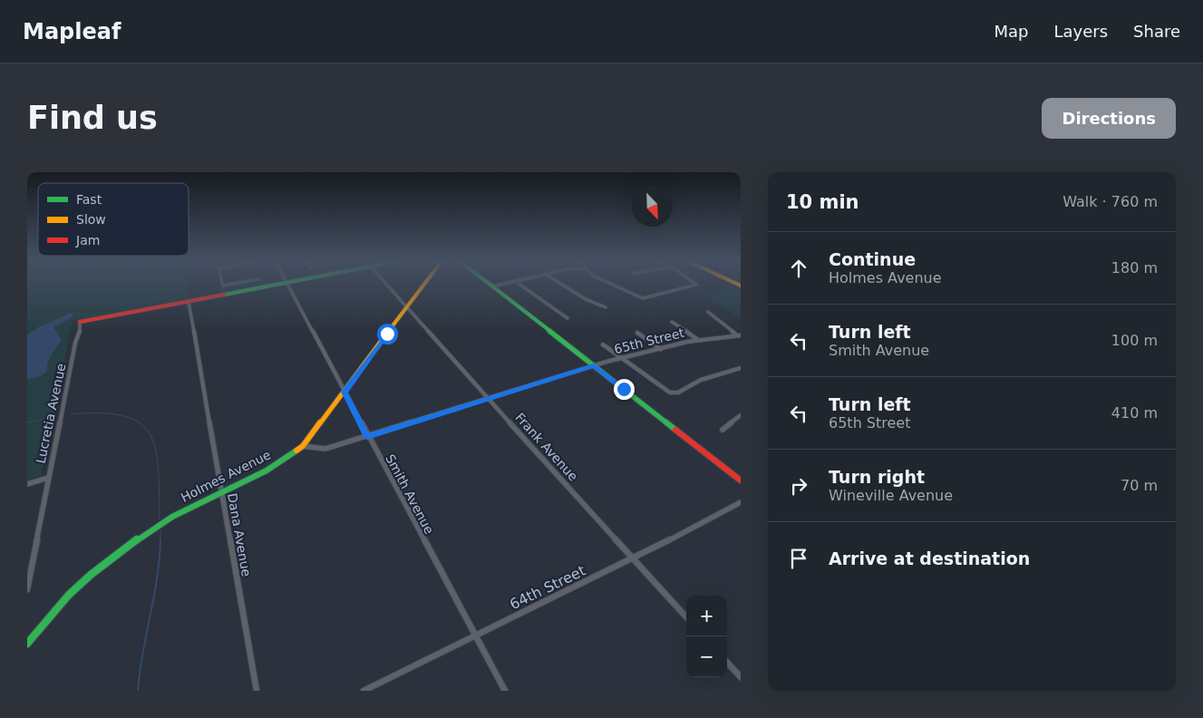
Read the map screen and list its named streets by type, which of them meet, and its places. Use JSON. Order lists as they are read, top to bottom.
{
  "streets": {
    "street": [
      "65th Street",
      "Lucretia Avenue",
      "Frank Avenue",
      "Holmes Avenue",
      "Smith Avenue",
      "Dana Avenue",
      "64th Street"
    ]
  },
  "crossings": [
    ["65th Street", "Frank Avenue"],
    ["65th Street", "Holmes Avenue"],
    ["65th Street", "Smith Avenue"],
    ["Frank Avenue", "Holmes Avenue"],
    ["Frank Avenue", "64th Street"],
    ["Holmes Avenue", "Smith Avenue"],
    ["Holmes Avenue", "Dana Avenue"],
    ["Smith Avenue", "64th Street"]
  ],
  "legend": ["Fast", "Slow", "Jam"],
  "north": "bottom right",
  "page": {
    "header": "Mapleaf",
    "nav": ["Map", "Layers", "Share"],
    "buttons": "Directions",
    "title": "Find us",
    "heading": ["10 min", "Walk · 760 m"],
    "list": [
      ["Continue", "Holmes Avenue", "180 m"],
      ["Turn left", "Smith Avenue", "100 m"],
      ["Turn left", "65th Street", "410 m"],
      ["Turn right", "Wineville Avenue", "70 m"],
      "Arrive at destination"
    ],
    "map_buttons": ["+", "−"]
  }
}
